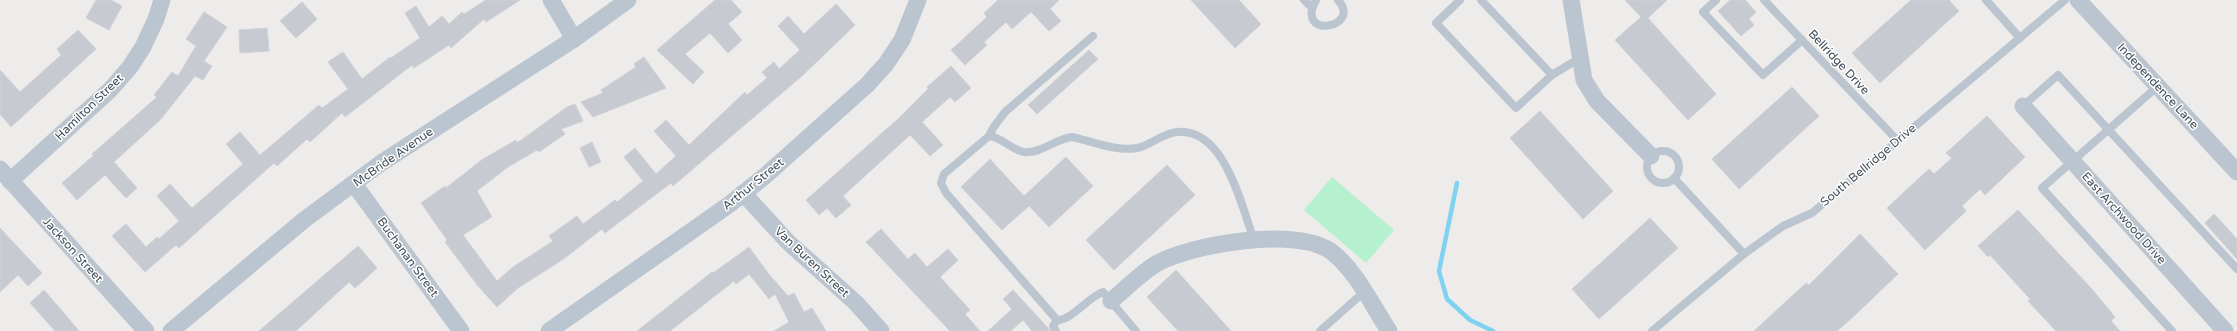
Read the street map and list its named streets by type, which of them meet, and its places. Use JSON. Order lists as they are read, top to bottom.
{
  "streets": {
    "street": [
      "Independence Lane",
      "Hamilton Street",
      "McBride Avenue",
      "Arthur Street",
      "East Archwood Drive",
      "Jackson Street",
      "Buchanan Street",
      "Van Buren Street"
    ],
    "lane": ["Bellridge Drive", "South Bellridge Drive"]
  },
  "crossings": [
    ["Bellridge Drive", "South Bellridge Drive"],
    ["Hamilton Street", "Jackson Street"],
    ["McBride Avenue", "Buchanan Street"],
    ["Arthur Street", "Van Buren Street"]
  ]
}
